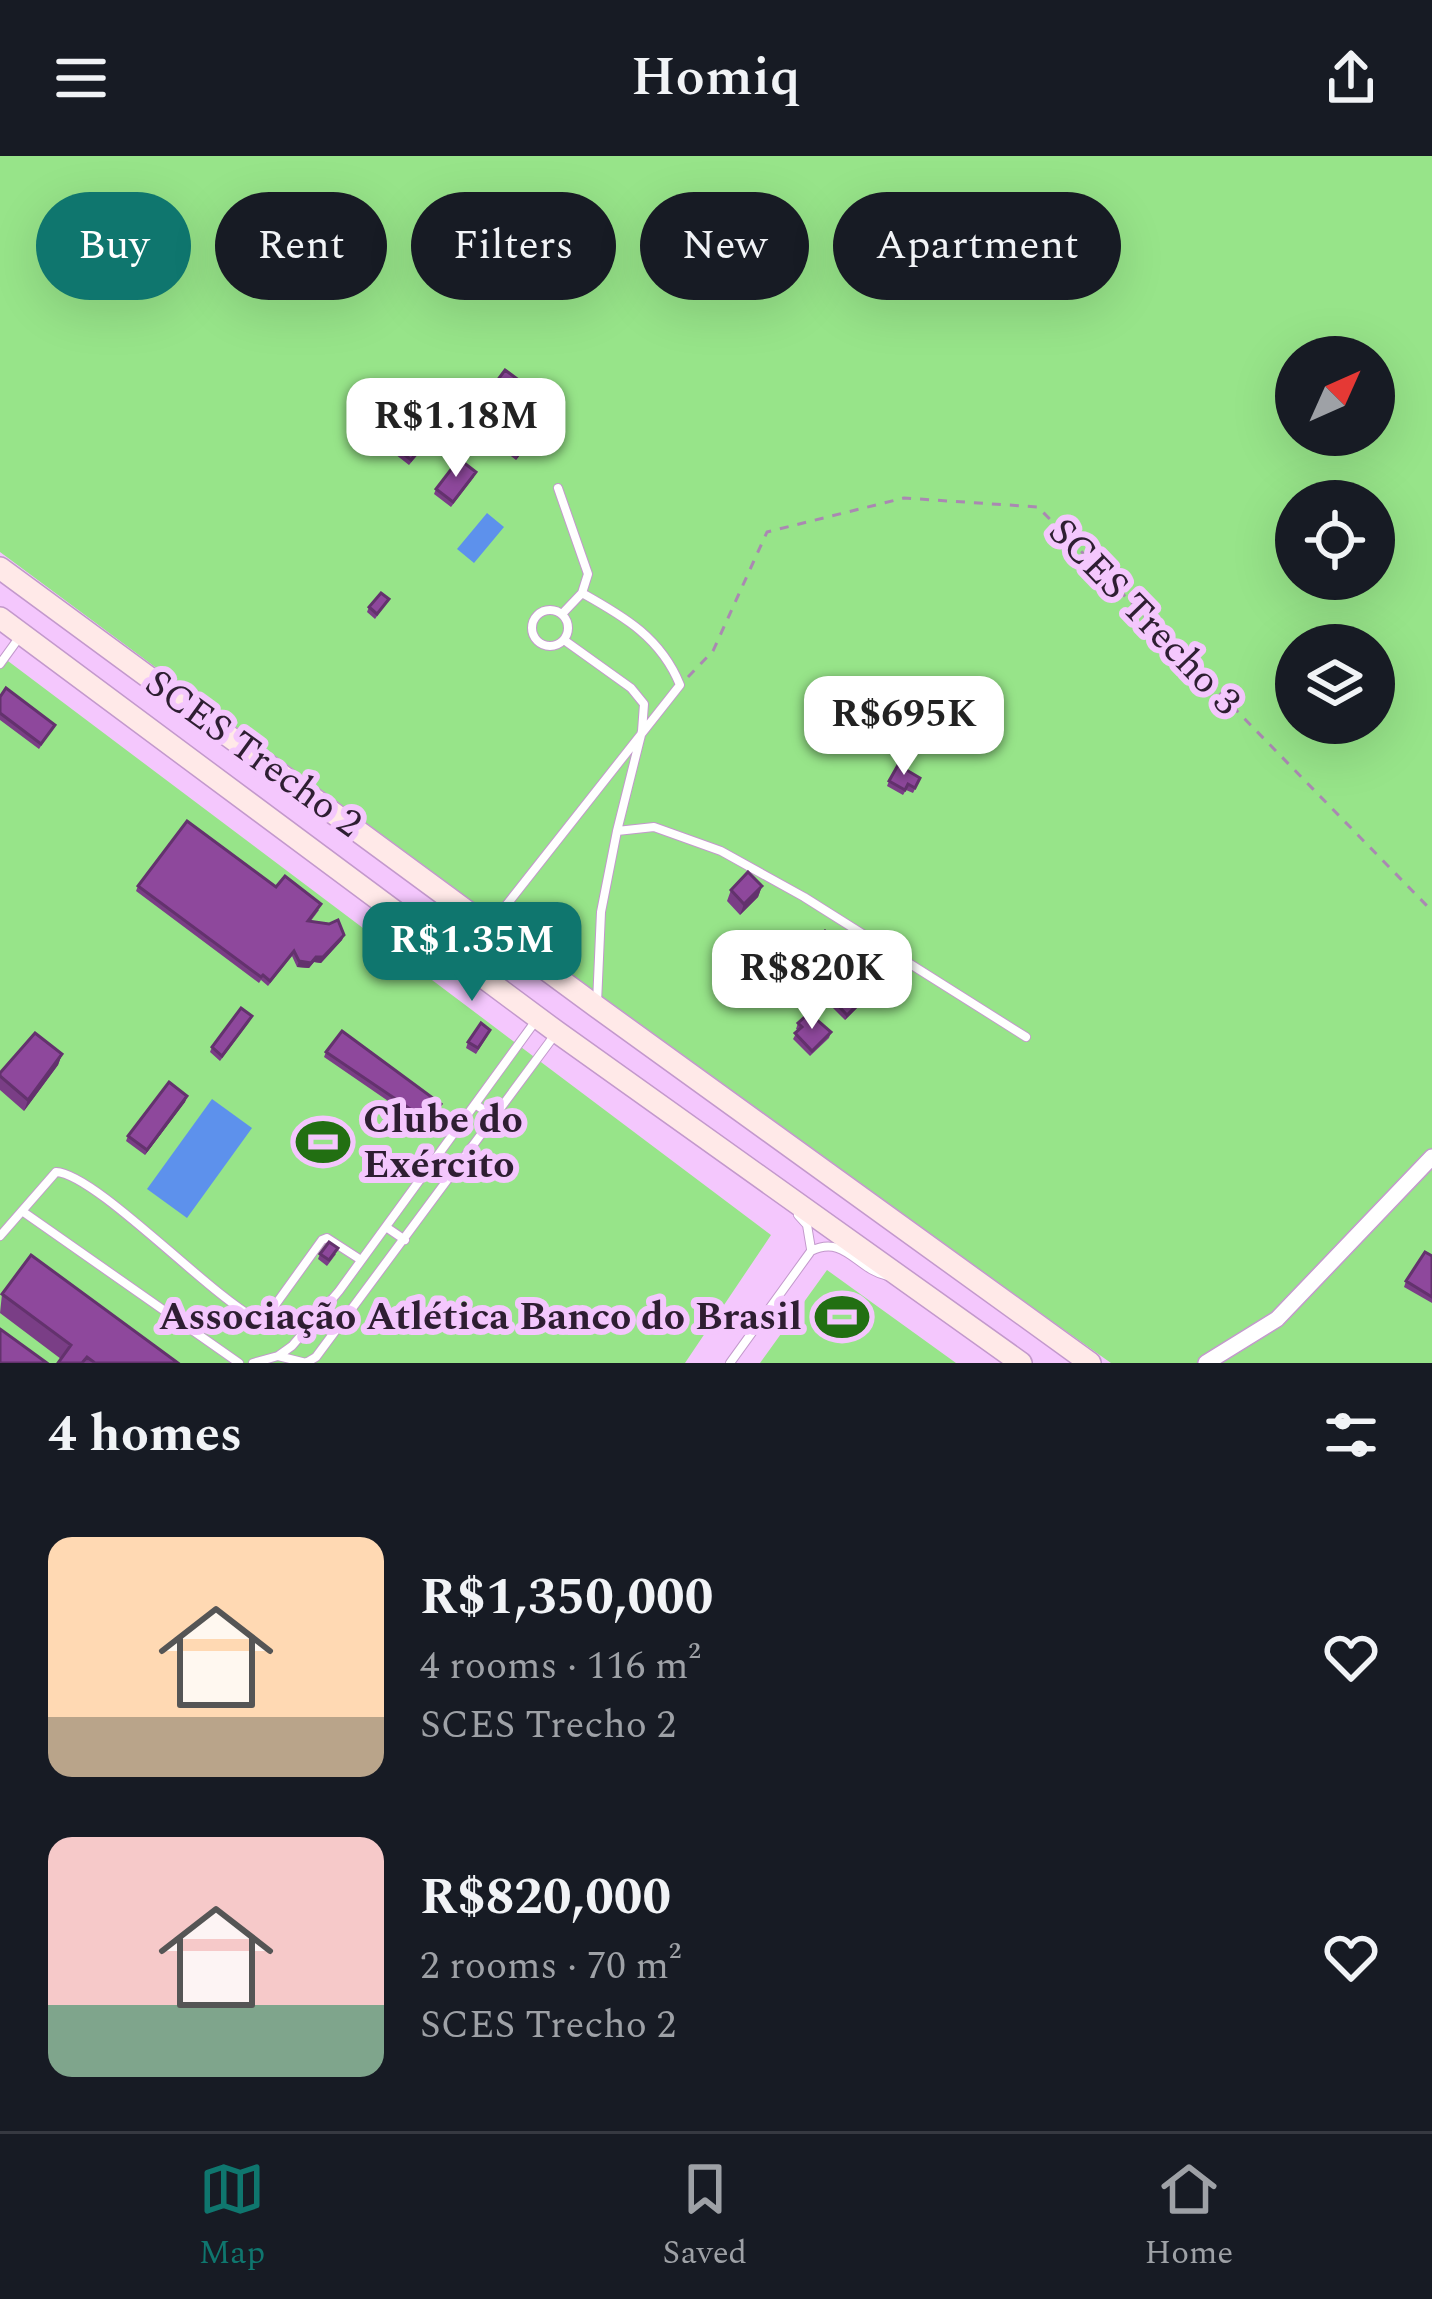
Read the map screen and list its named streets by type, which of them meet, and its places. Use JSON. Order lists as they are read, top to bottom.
{
  "streets": {
    "main road": ["SCES Trecho 2"],
    "path": ["SCES Trecho 3"]
  },
  "places": {
    "sports": ["Clube do Exército", "Associação Atlética Banco do Brasil"]
  },
  "north": "top right",
  "page": {
    "header": "Homiq",
    "chip": [
      "Buy",
      "Rent",
      "Filters",
      "New",
      "Apartment"
    ],
    "price": [
      "R$1.18M",
      "R$695K",
      "R$1.35M",
      "R$820K"
    ],
    "heading": "4 homes",
    "list": [
      {
        "name": "R$1,350,000",
        "note": "4 rooms · 116 m² · SCES Trecho 2"
      },
      {
        "name": "R$820,000",
        "note": "2 rooms · 70 m² · SCES Trecho 2"
      }
    ],
    "tabs": ["Map", "Saved", "Home"]
  }
}
